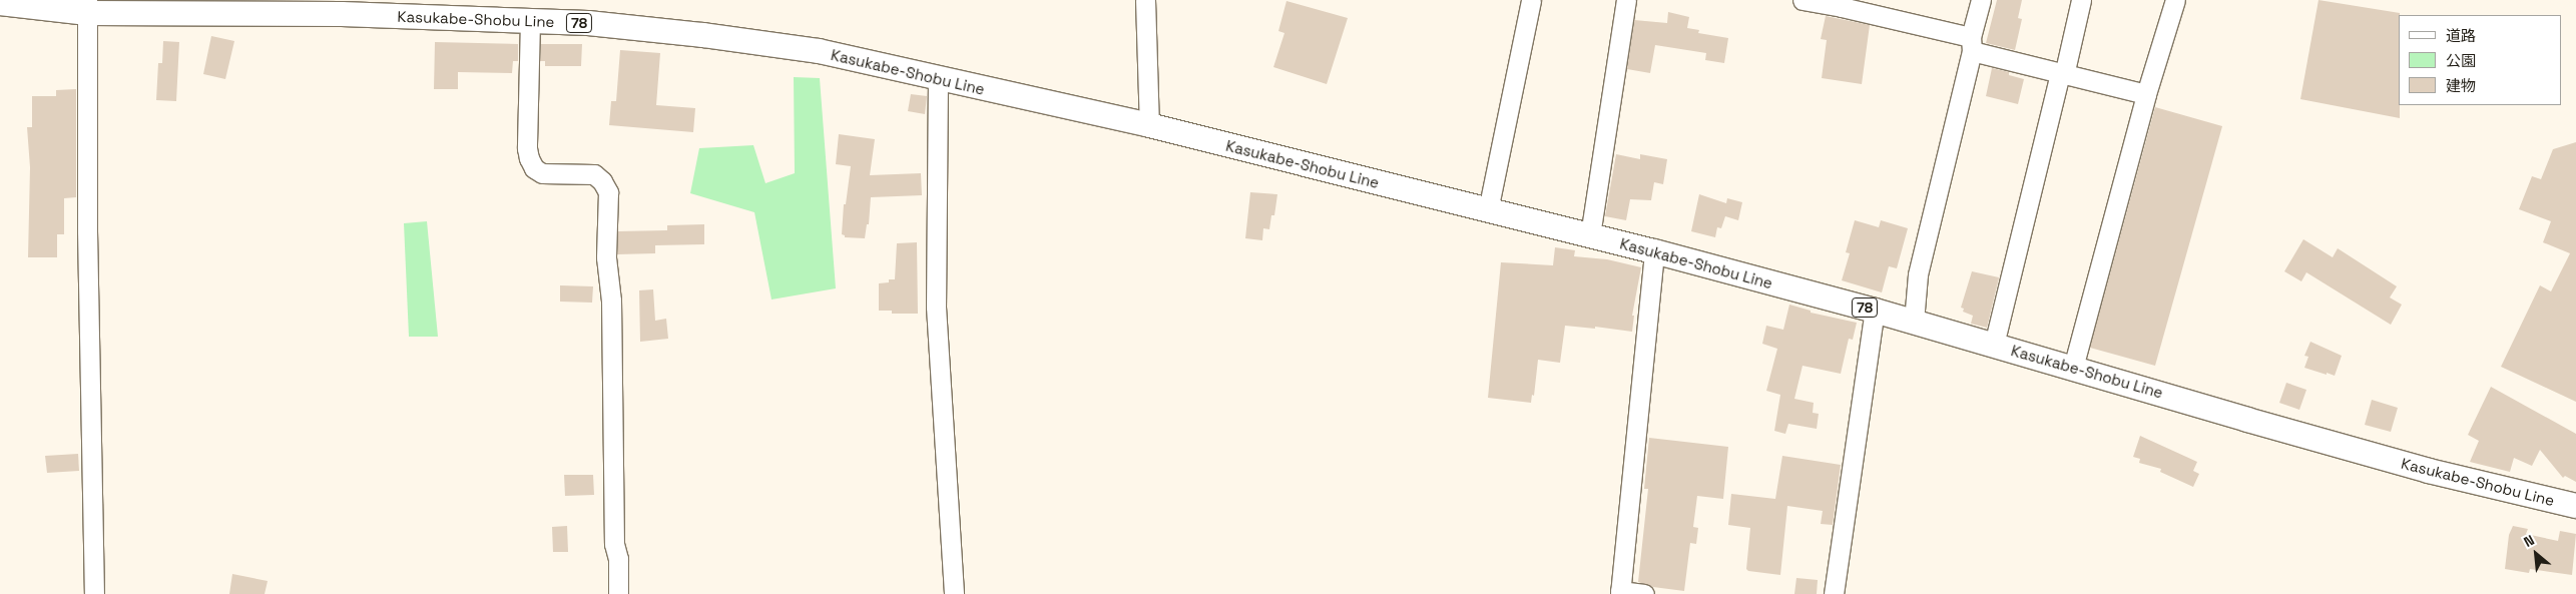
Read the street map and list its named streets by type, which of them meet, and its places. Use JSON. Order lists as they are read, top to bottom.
{
  "streets": {
    "main road": ["Kasukabe-Shobu Line", "78"]
  },
  "legend": ["道路", "公園", "建物"],
  "north": "top left"
}
